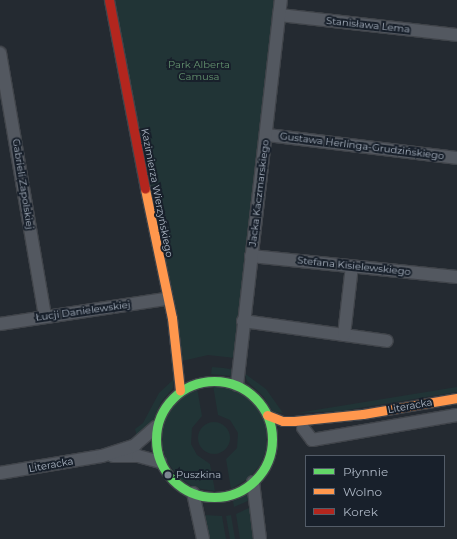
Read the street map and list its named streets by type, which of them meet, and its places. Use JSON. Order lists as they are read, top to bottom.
{
  "streets": {
    "street": [
      "Stanisława Lema",
      "Gustawa Herlinga-Grudzińskiego",
      "Gabrieli Zapolskiej",
      "Kazimierza Wierzyńskiego",
      "Jacka Kaczmarskiego",
      "Stefana Kisielewskiego",
      "Łucji Danielewskiej",
      "Literacka"
    ]
  },
  "crossings": [
    ["Stanisława Lema", "Jacka Kaczmarskiego"],
    ["Gustawa Herlinga-Grudzińskiego", "Jacka Kaczmarskiego"],
    ["Gabrieli Zapolskiej", "Łucji Danielewskiej"],
    ["Kazimierza Wierzyńskiego", "Jacka Kaczmarskiego"],
    ["Kazimierza Wierzyńskiego", "Łucji Danielewskiej"],
    ["Kazimierza Wierzyńskiego", "Literacka"],
    ["Jacka Kaczmarskiego", "Stefana Kisielewskiego"],
    ["Jacka Kaczmarskiego", "Literacka"]
  ],
  "parks": ["Park Alberta Camusa"],
  "places": ["Puszkina"],
  "legend": ["Płynnie", "Wolno", "Korek"]
}
